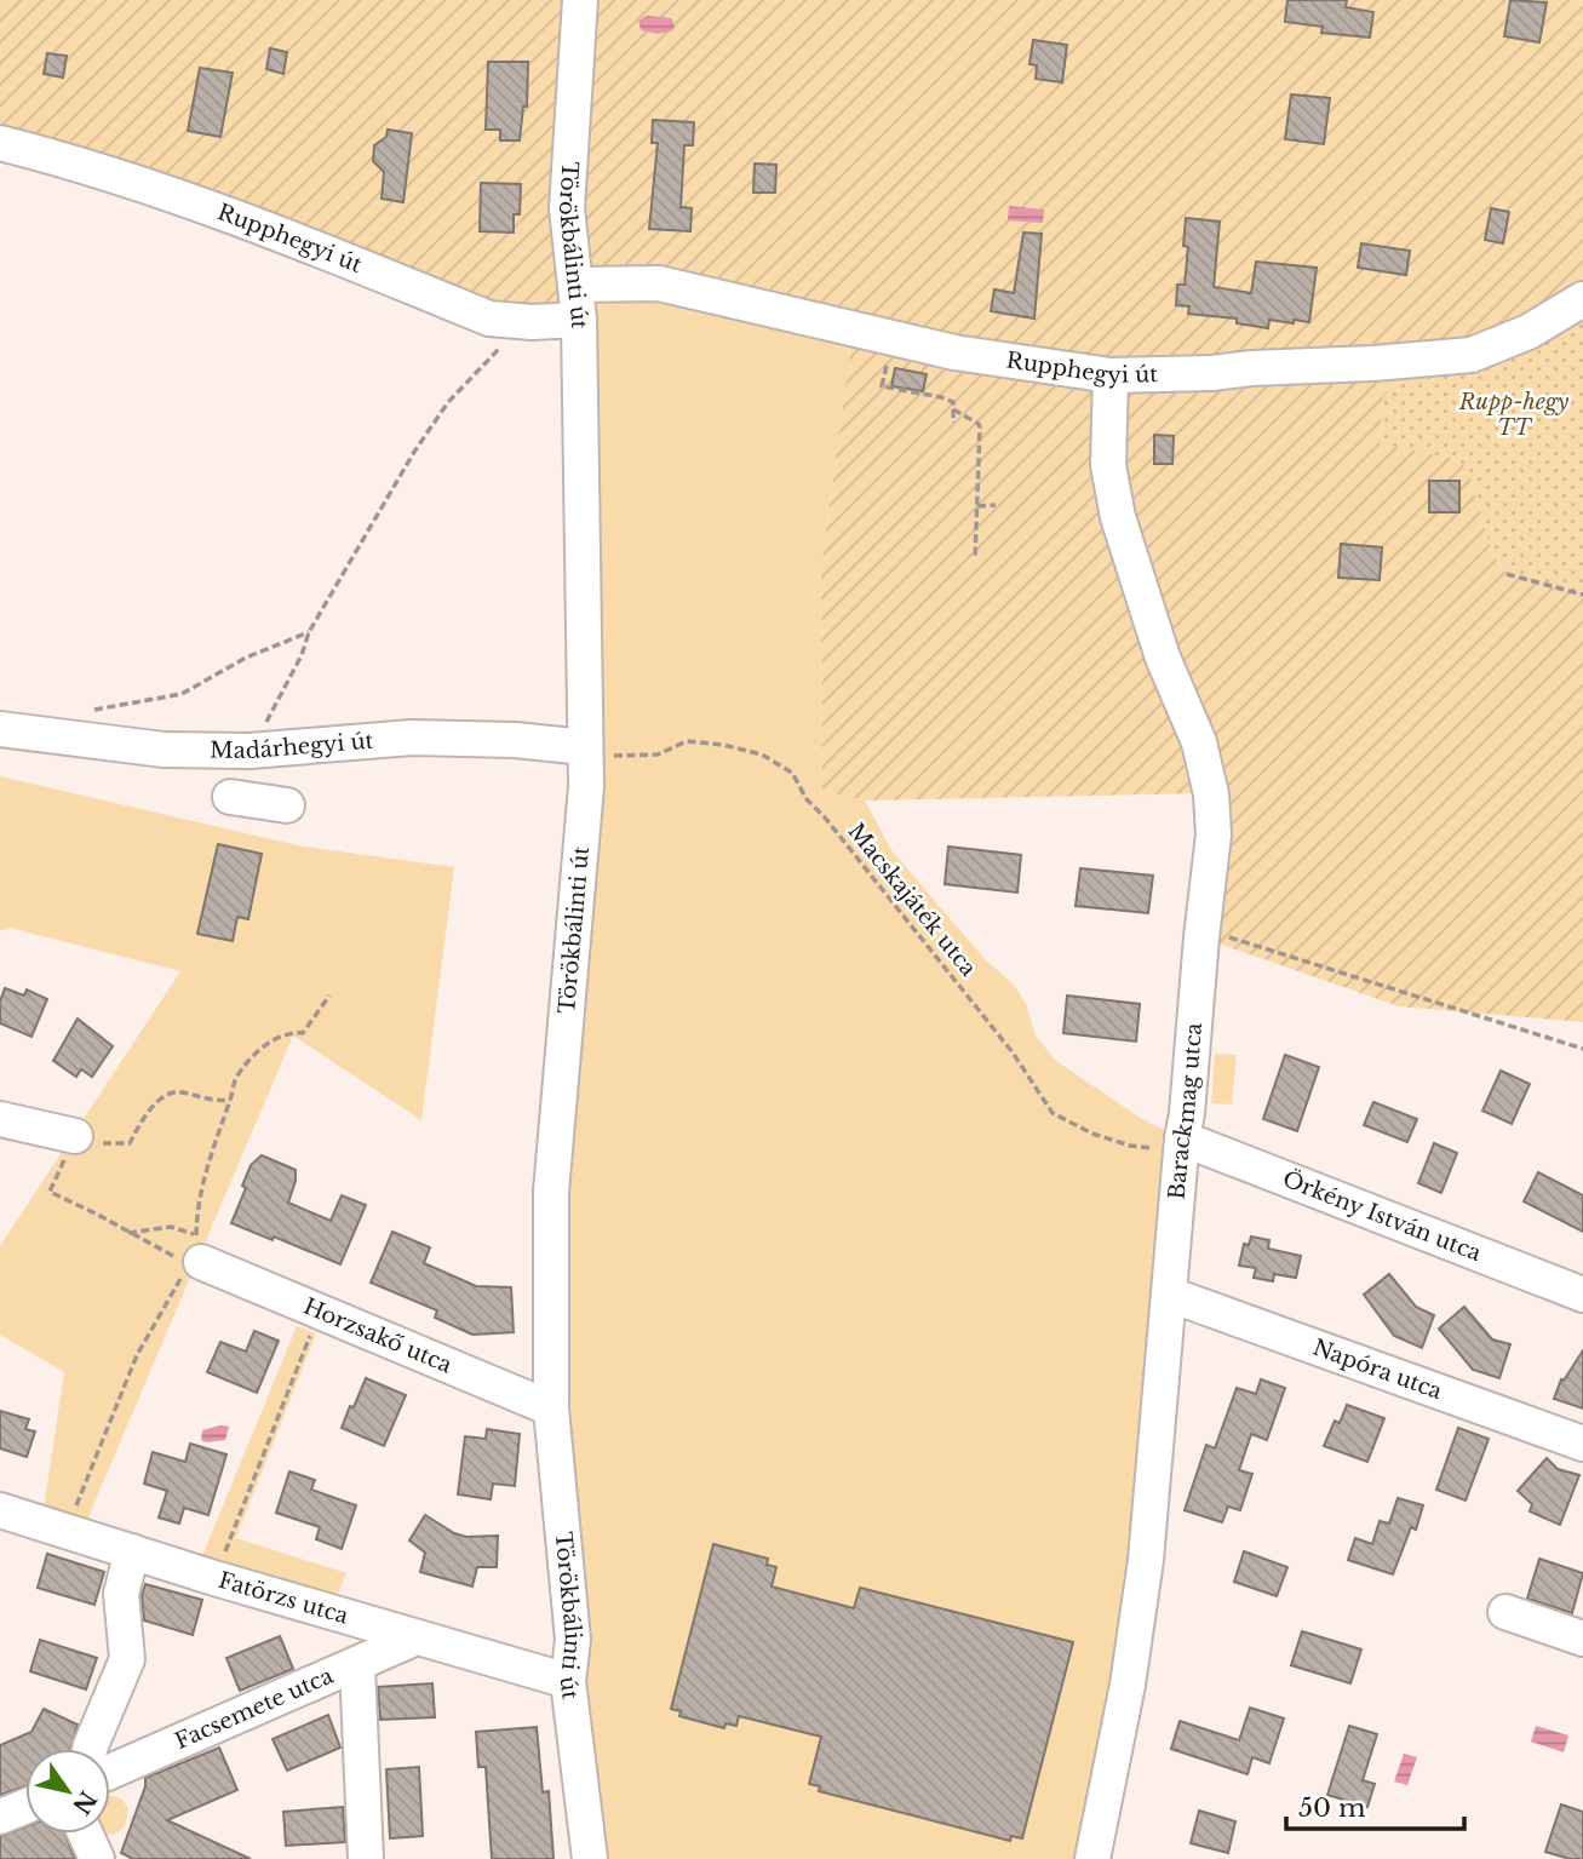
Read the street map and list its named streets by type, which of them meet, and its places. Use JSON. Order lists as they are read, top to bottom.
{
  "streets": {
    "street": [
      "Rupphegyi út",
      "Törökbálinti út",
      "Madárhegyi út",
      "Barackmag utca",
      "Örkény István utca",
      "Horzsakő utca",
      "Napóra utca",
      "Fatörzs utca",
      "Facsemete utca"
    ],
    "path": ["Macskajáték utca"]
  },
  "crossings": [
    ["Rupphegyi út", "Törökbálinti út"],
    ["Rupphegyi út", "Barackmag utca"],
    ["Törökbálinti út", "Madárhegyi út"],
    ["Törökbálinti út", "Macskajáték utca"],
    ["Törökbálinti út", "Horzsakő utca"],
    ["Törökbálinti út", "Fatörzs utca"],
    ["Madárhegyi út", "Macskajáték utca"],
    ["Macskajáték utca", "Barackmag utca"],
    ["Macskajáték utca", "Örkény István utca"],
    ["Barackmag utca", "Örkény István utca"],
    ["Barackmag utca", "Napóra utca"],
    ["Fatörzs utca", "Facsemete utca"]
  ],
  "parks": ["Rupp-hegy TT"],
  "scale_bar": "50 m",
  "north": "bottom right"
}
